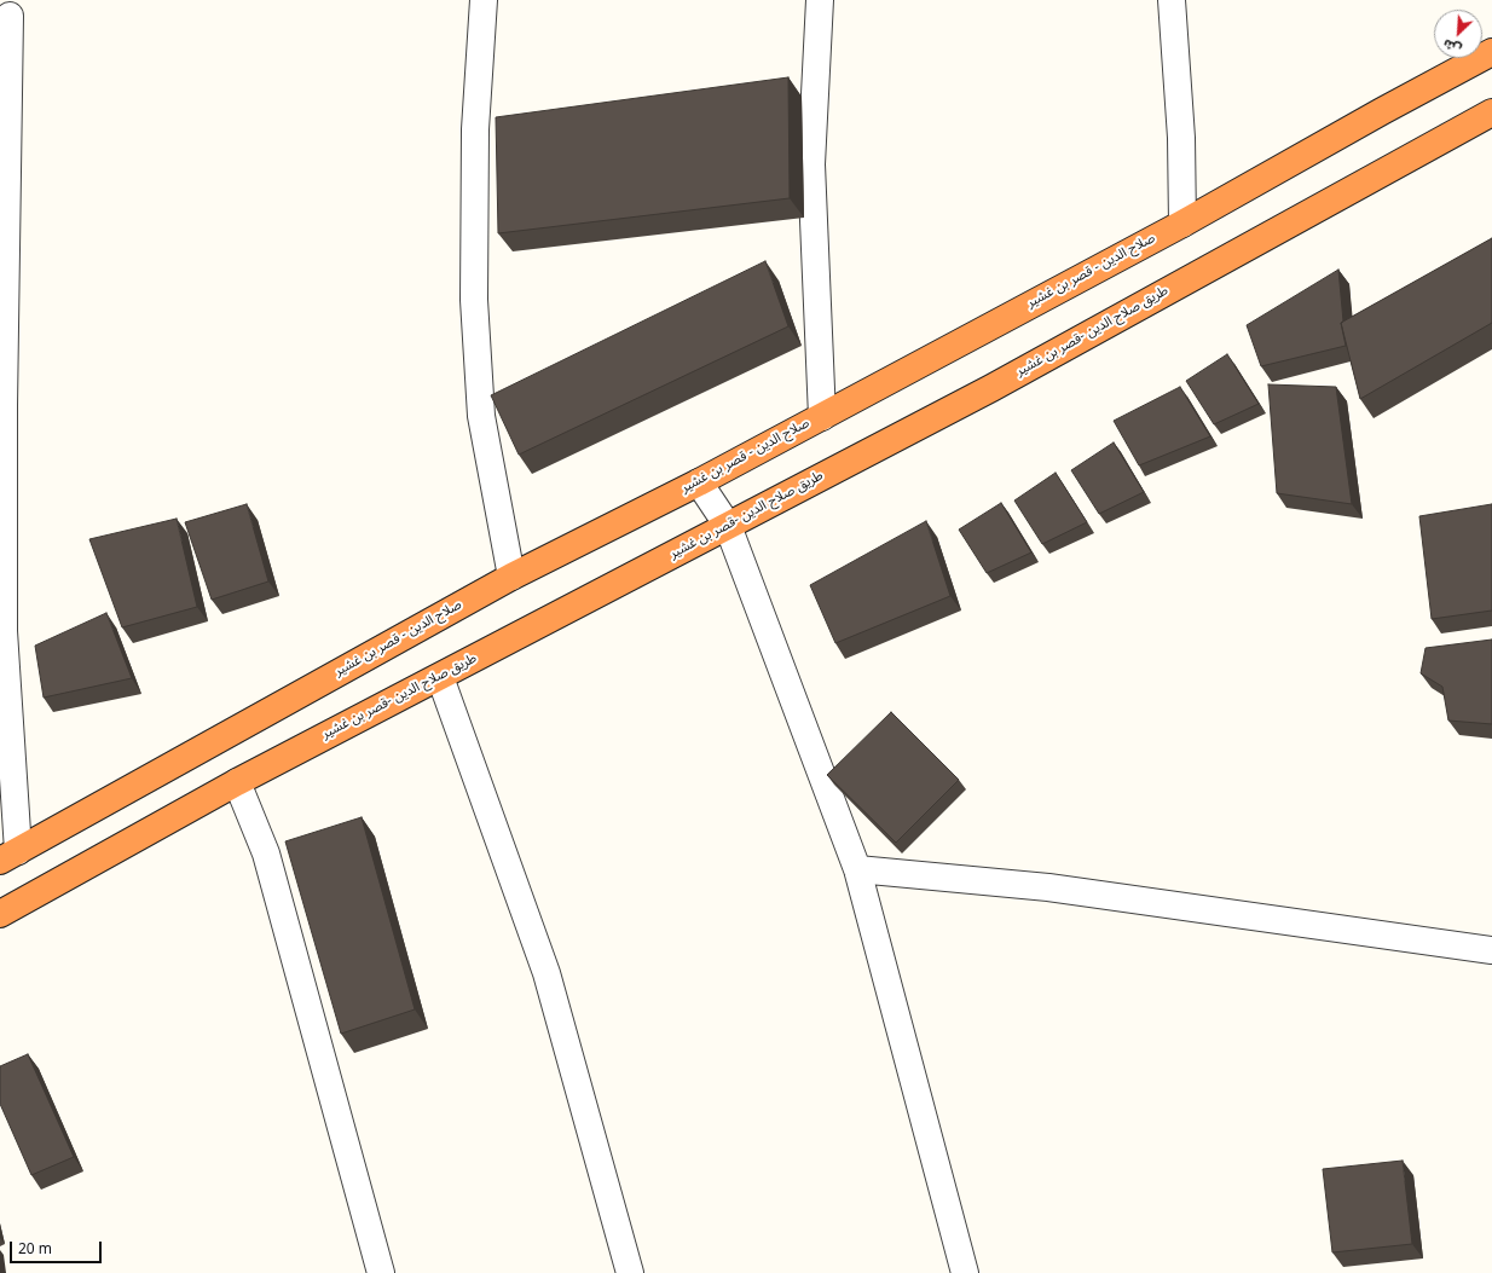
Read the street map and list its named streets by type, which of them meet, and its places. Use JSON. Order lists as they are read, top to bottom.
{
  "streets": {
    "highway": ["صلاح الدين - قصر بن غشير", "طريق صلاح الدين -قصر بن غشير"]
  },
  "scale_bar": "20 m",
  "north": "bottom left"
}
